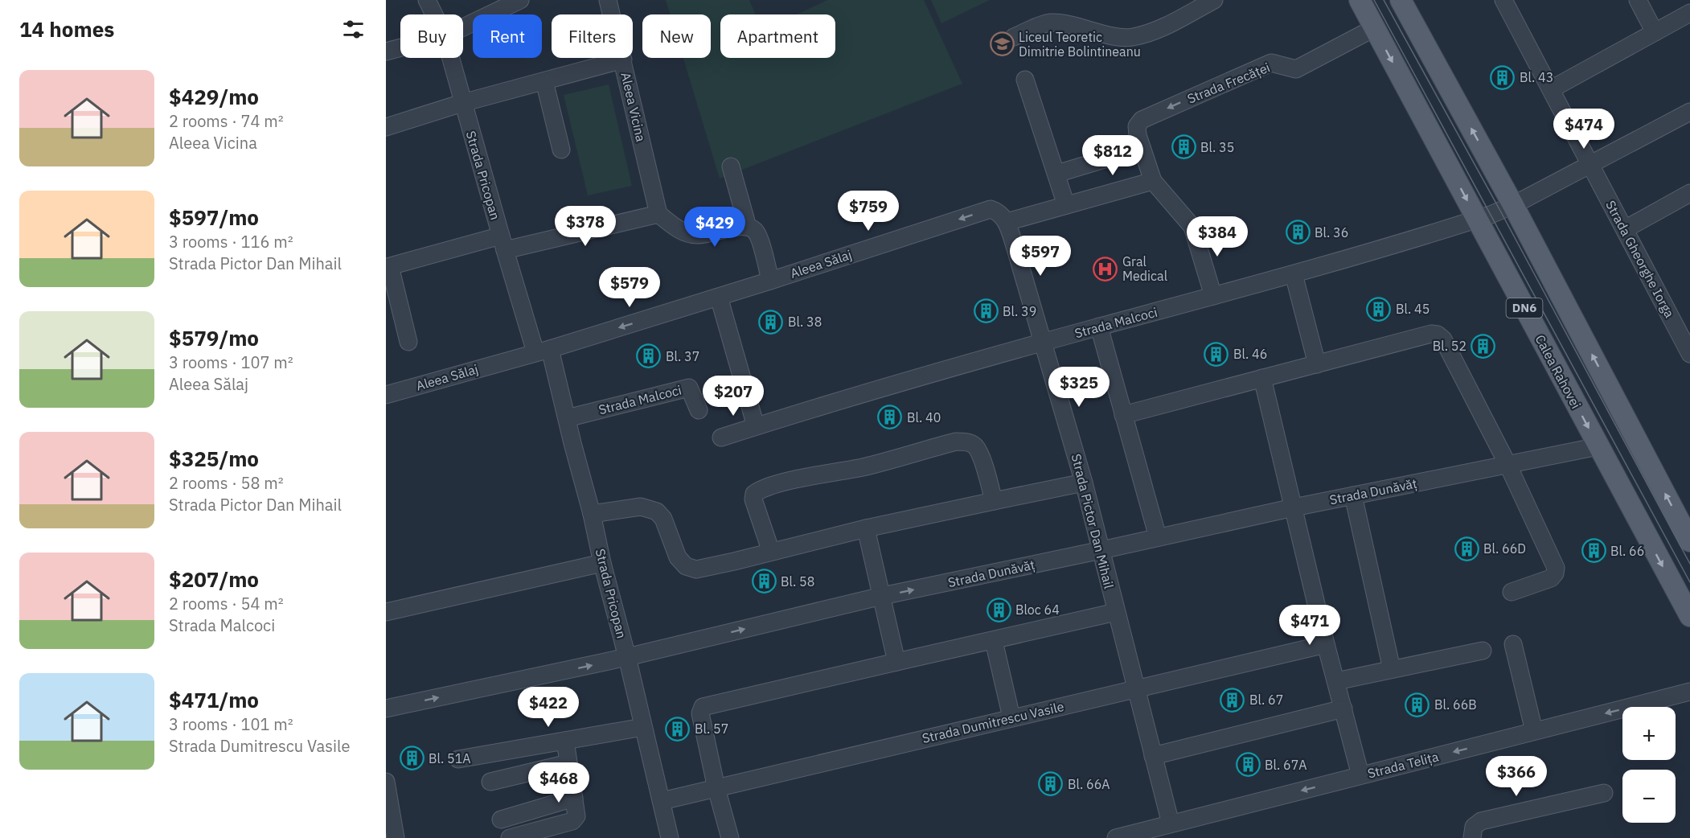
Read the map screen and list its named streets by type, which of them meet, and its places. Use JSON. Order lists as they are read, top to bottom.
{
  "streets": {
    "main road": ["DN6", "Calea Rahovei"],
    "street": [
      "Strada Frecăței",
      "Aleea Vicina",
      "Strada Pricopan",
      "Strada Gheorghe Iorga",
      "Aleea Sălaj",
      "Strada Malcoci",
      "Strada Dunăvăț",
      "Strada Pictor Dan Mihail",
      "Strada Dumitrescu Vasile",
      "Strada Telița"
    ]
  },
  "crossings": [
    ["Strada Frecăței", "Calea Rahovei"],
    ["Strada Pricopan", "Aleea Sălaj"],
    ["Strada Pricopan", "Strada Malcoci"],
    ["Strada Pricopan", "Strada Dunăvăț"],
    ["Strada Pricopan", "Strada Dumitrescu Vasile"],
    ["Strada Gheorghe Iorga", "Strada Malcoci"],
    ["Aleea Sălaj", "Strada Pictor Dan Mihail"],
    ["DN6", "Strada Malcoci"],
    ["Strada Malcoci", "Calea Rahovei"],
    ["Strada Malcoci", "Strada Pictor Dan Mihail"],
    ["Calea Rahovei", "Strada Dunăvăț"],
    ["Strada Dunăvăț", "Strada Pictor Dan Mihail"],
    ["Strada Pictor Dan Mihail", "Strada Dumitrescu Vasile"],
    ["Strada Pictor Dan Mihail", "Strada Telița"]
  ],
  "places": {
    "school or university": ["Liceul Teoretic Dimitrie Bolintineanu"],
    "building": [
      "Bl. 43",
      "Bl. 35",
      "Bl. 36",
      "Bl. 45",
      "Bl. 39",
      "Bl. 38",
      "Bl. 52",
      "Bl. 46",
      "Bl. 37",
      "Bl. 40",
      "Bl. 66D",
      "Bl. 66",
      "Bl. 58",
      "Bloc 64",
      "Bl. 67",
      "Bl. 66B",
      "Bl. 57",
      "Bl. 51A",
      "Bl. 67A",
      "Bl. 66A"
    ],
    "hospital": ["Gral Medical"]
  },
  "page": {
    "heading": "14 homes",
    "chip": [
      "Buy",
      "Rent",
      "Filters",
      "New",
      "Apartment"
    ],
    "list": [
      {
        "name": "$429/mo",
        "note": "2 rooms · 74 m² · Aleea Vicina"
      },
      {
        "name": "$597/mo",
        "note": "3 rooms · 116 m² · Strada Pictor Dan Mihail"
      },
      {
        "name": "$579/mo",
        "note": "3 rooms · 107 m² · Aleea Sălaj"
      },
      {
        "name": "$325/mo",
        "note": "2 rooms · 58 m² · Strada Pictor Dan Mihail"
      },
      {
        "name": "$207/mo",
        "note": "2 rooms · 54 m² · Strada Malcoci"
      },
      {
        "name": "$471/mo",
        "note": "3 rooms · 101 m² · Strada Dumitrescu Vasile"
      }
    ],
    "price": [
      "$474",
      "$812",
      "$759",
      "$378",
      "$429",
      "$384",
      "$597",
      "$579",
      "$325",
      "$207",
      "$471",
      "$422",
      "$366",
      "$468"
    ],
    "map_buttons": ["+", "−"]
  }
}
